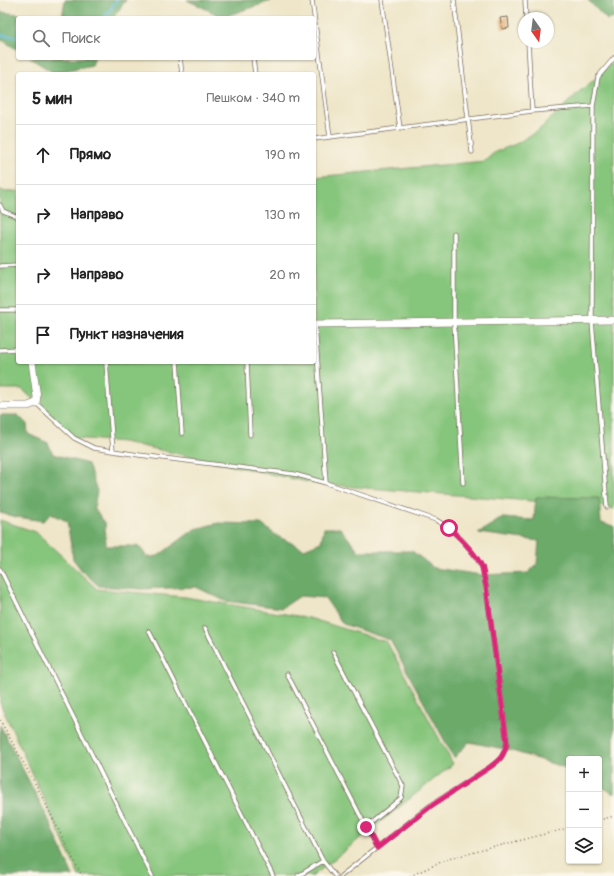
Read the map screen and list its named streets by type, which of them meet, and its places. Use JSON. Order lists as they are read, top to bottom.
{
  "north": "bottom",
  "page": {
    "search": "Поиск",
    "heading": ["5 мин", "Пешком · 340 m"],
    "list": [
      ["Прямо", "190 m"],
      ["Направо", "130 m"],
      ["Направо", "20 m"],
      "Пункт назначения"
    ],
    "map_buttons": ["+", "−"]
  }
}
